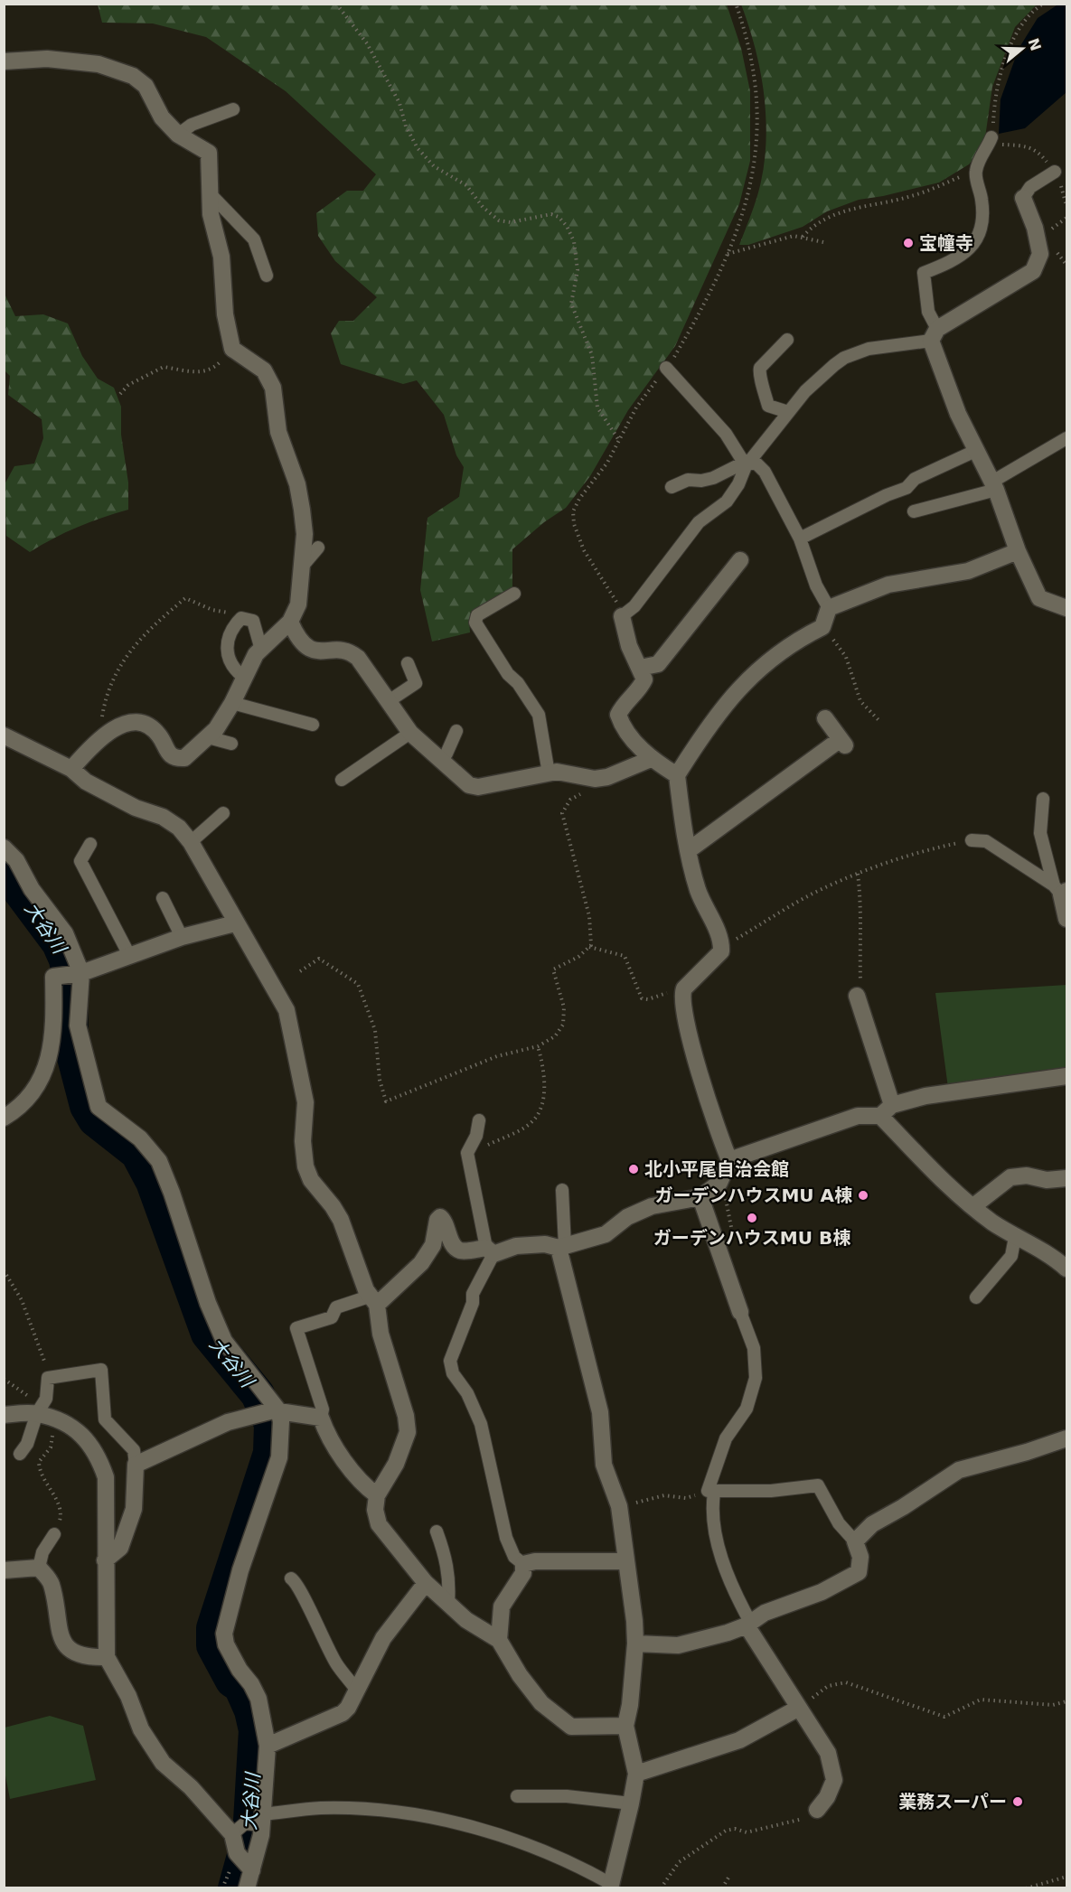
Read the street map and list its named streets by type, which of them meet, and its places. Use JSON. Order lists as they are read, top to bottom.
{
  "water": ["大谷川"],
  "places": [
    "宝幢寺",
    "北小平尾自治会館",
    "ガーデンハウスMU A棟",
    "ガーデンハウスMU B棟",
    "業務スーパー"
  ],
  "north": "right"
}
